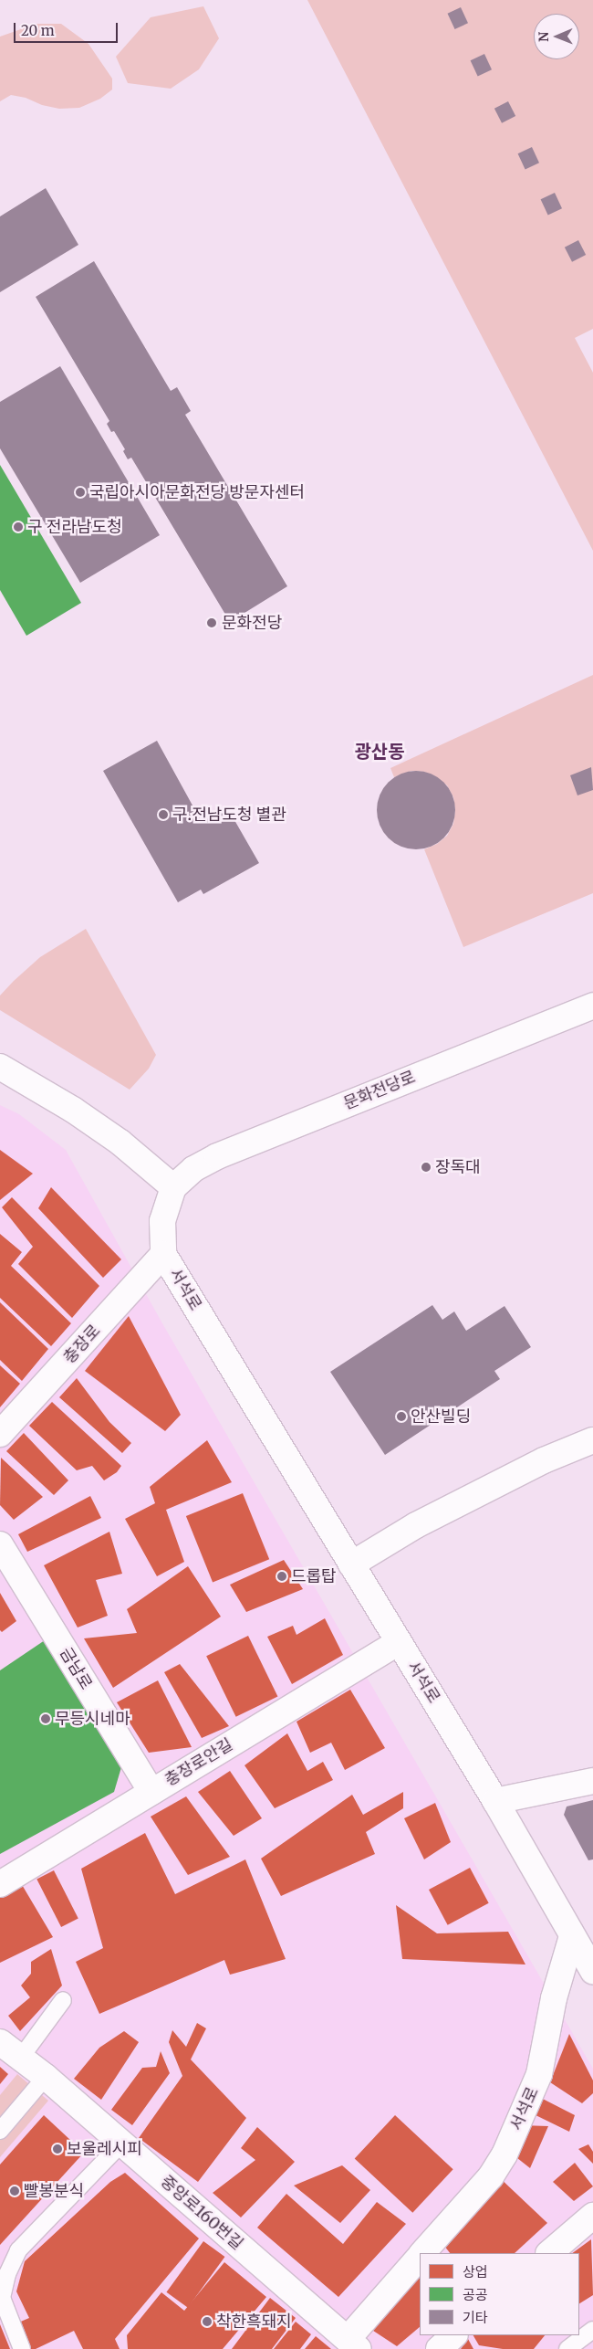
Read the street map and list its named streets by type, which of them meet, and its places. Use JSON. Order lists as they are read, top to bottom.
{
  "streets": {
    "street": [
      "문화전당로",
      "서석로",
      "충장로",
      "금남로",
      "충장로안길",
      "중앙로160번길"
    ]
  },
  "crossings": [
    ["문화전당로", "서석로"],
    ["서석로", "충장로"],
    ["서석로", "충장로안길"],
    ["서석로", "중앙로160번길"],
    ["금남로", "충장로안길"]
  ],
  "districts": ["광산동"],
  "places": [
    "국립아시아문화전당 방문자센터",
    "구 전라남도청",
    "문화전당",
    "구.전남도청 별관",
    "장독대",
    "안산빌딩",
    "드롭탑",
    "무등시네마",
    "보울레시피",
    "빨봉분식",
    "착한흑돼지"
  ],
  "legend": ["상업", "공공", "기타"],
  "scale_bar": "20 m",
  "north": "left"
}
